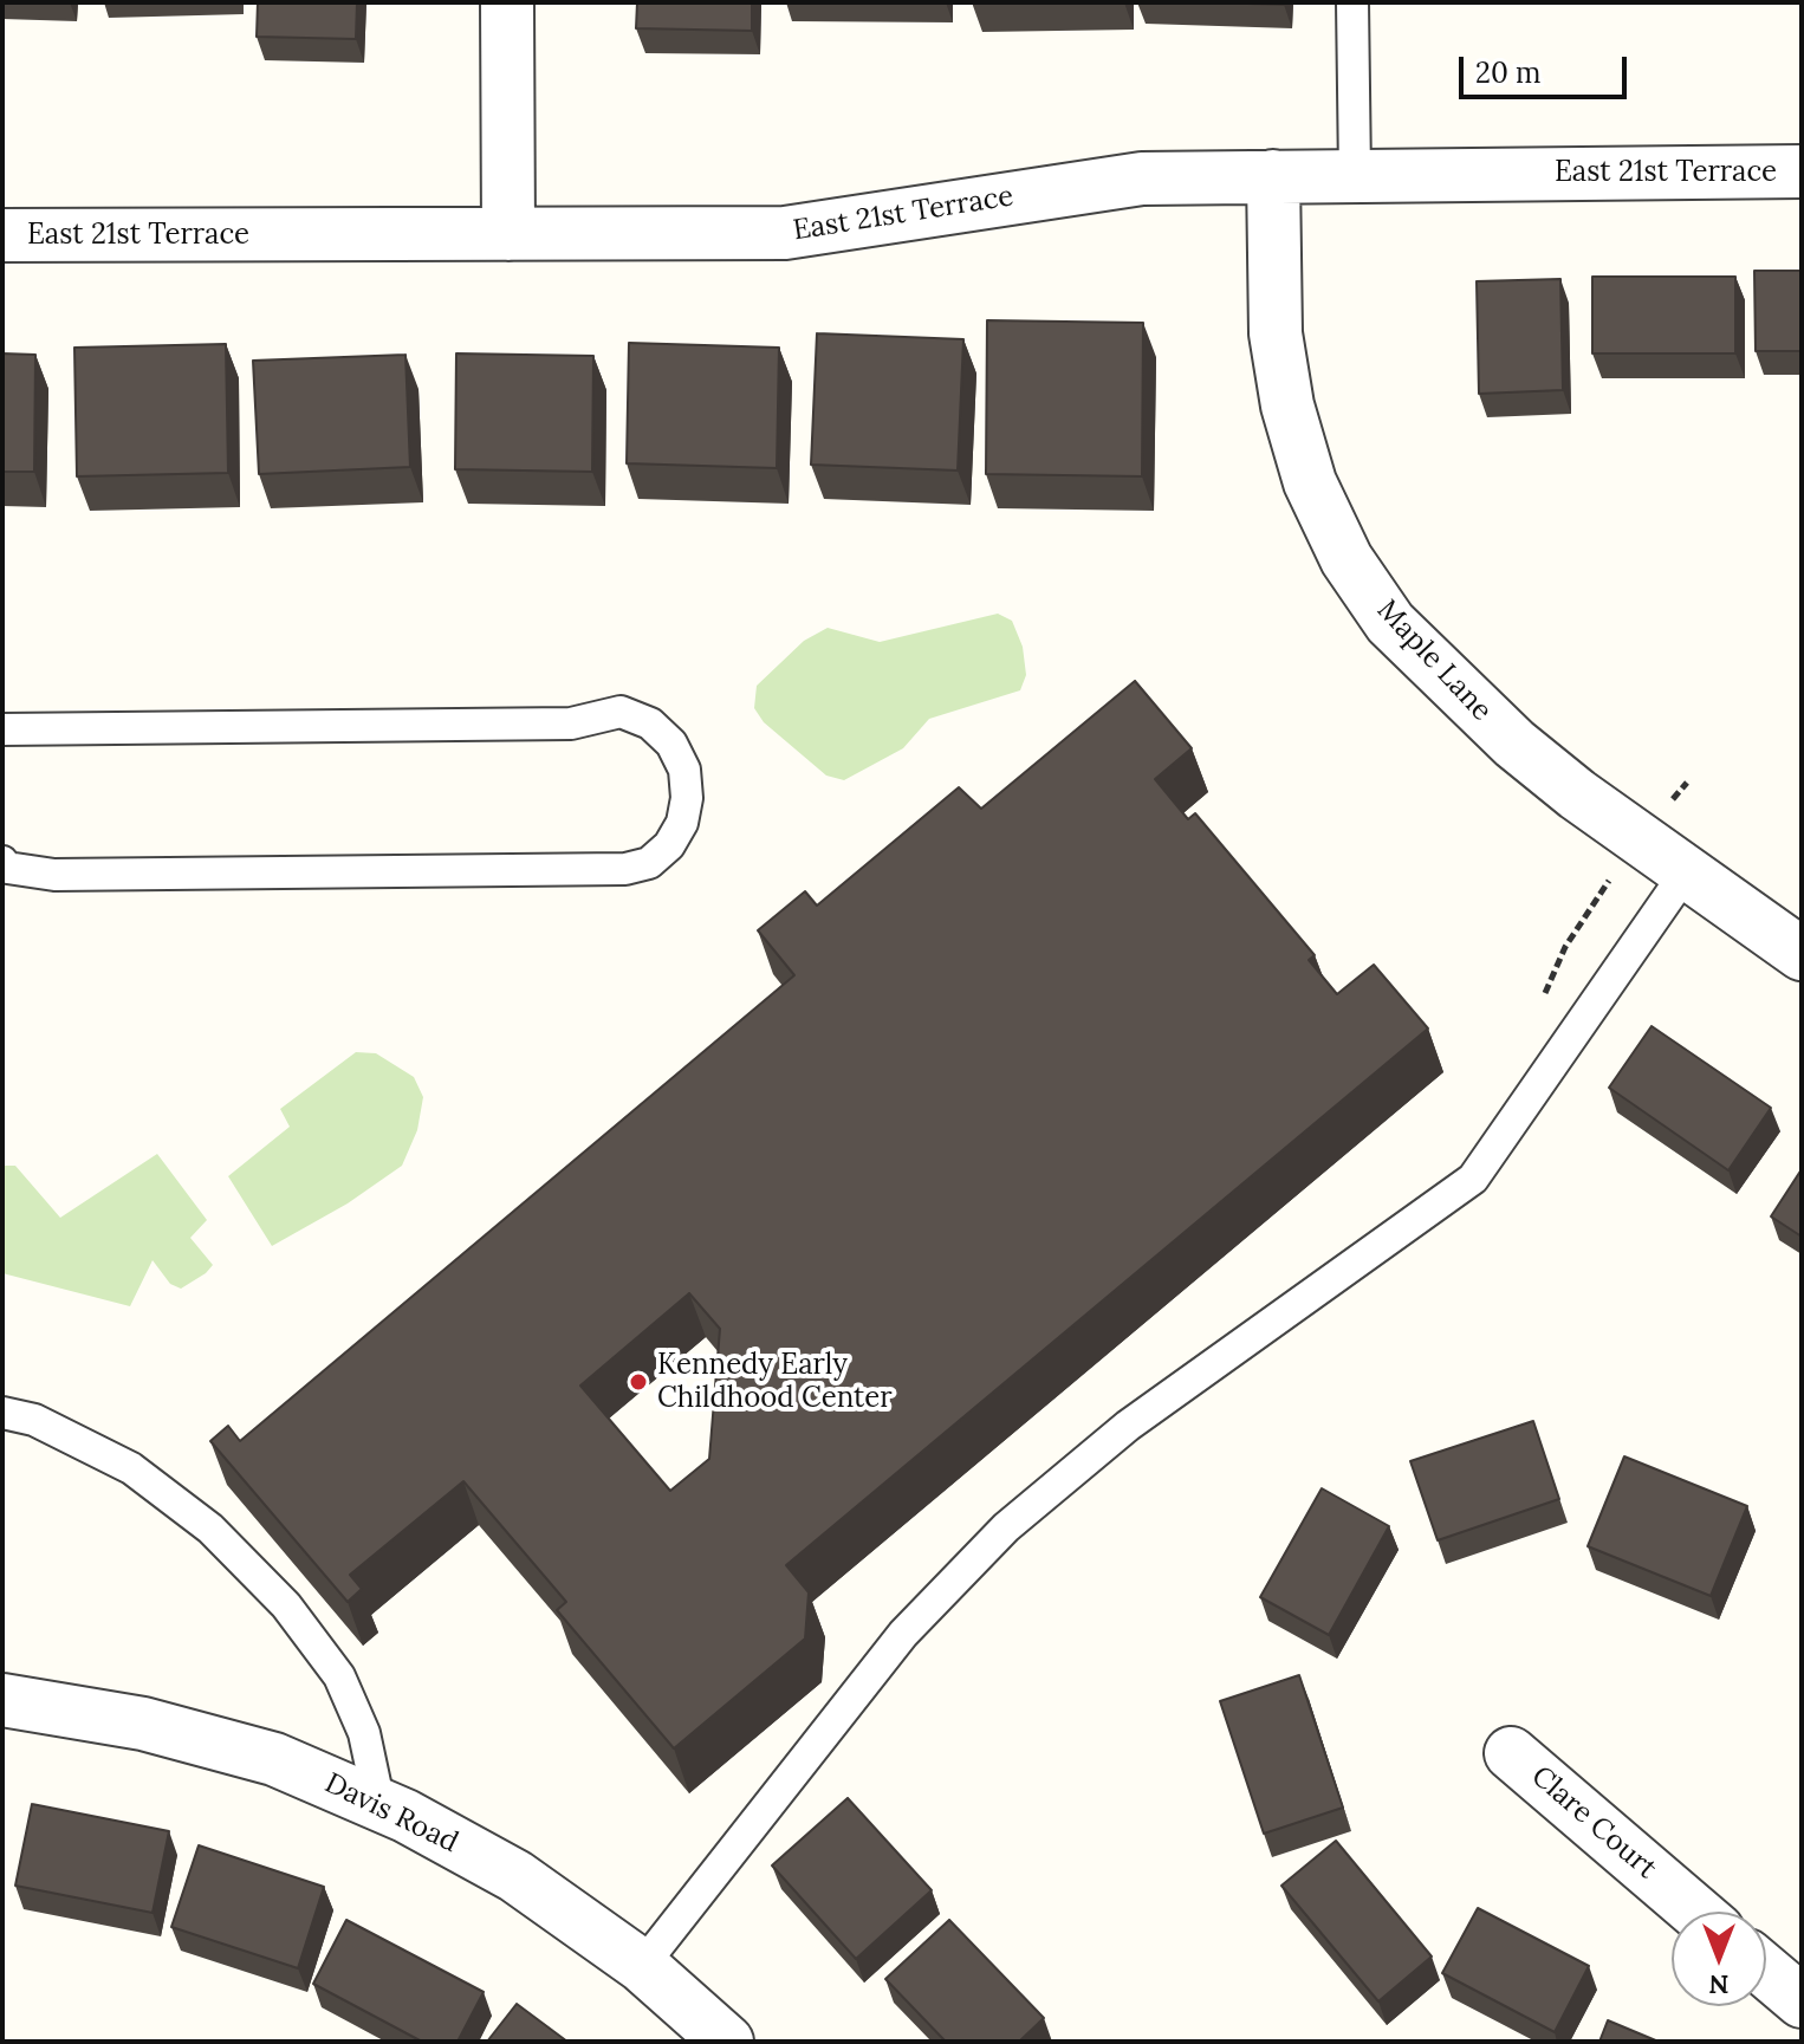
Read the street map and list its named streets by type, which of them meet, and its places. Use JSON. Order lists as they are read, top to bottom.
{
  "streets": {
    "street": [
      "East 21st Terrace",
      "Maple Lane",
      "Davis Road",
      "Clare Court"
    ]
  },
  "crossings": [
    ["East 21st Terrace", "Maple Lane"]
  ],
  "places": ["Kennedy Early Childhood Center"],
  "scale_bar": "20 m",
  "north": "bottom"
}
